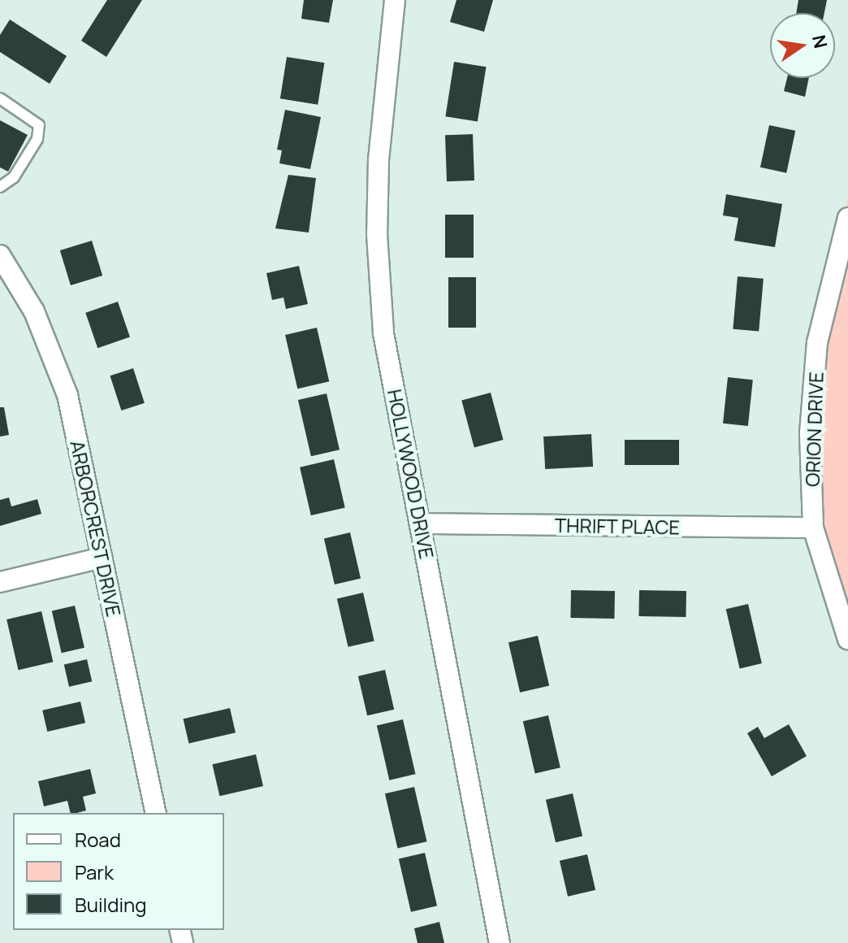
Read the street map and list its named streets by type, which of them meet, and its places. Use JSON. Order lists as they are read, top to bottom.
{
  "streets": {
    "street": [
      "ORION DRIVE",
      "HOLLYWOOD DRIVE",
      "THRIFT PLACE",
      "ARBORCREST DRIVE"
    ]
  },
  "crossings": [
    ["ORION DRIVE", "THRIFT PLACE"],
    ["HOLLYWOOD DRIVE", "THRIFT PLACE"]
  ],
  "legend": ["Road", "Park", "Building"],
  "north": "right"
}
